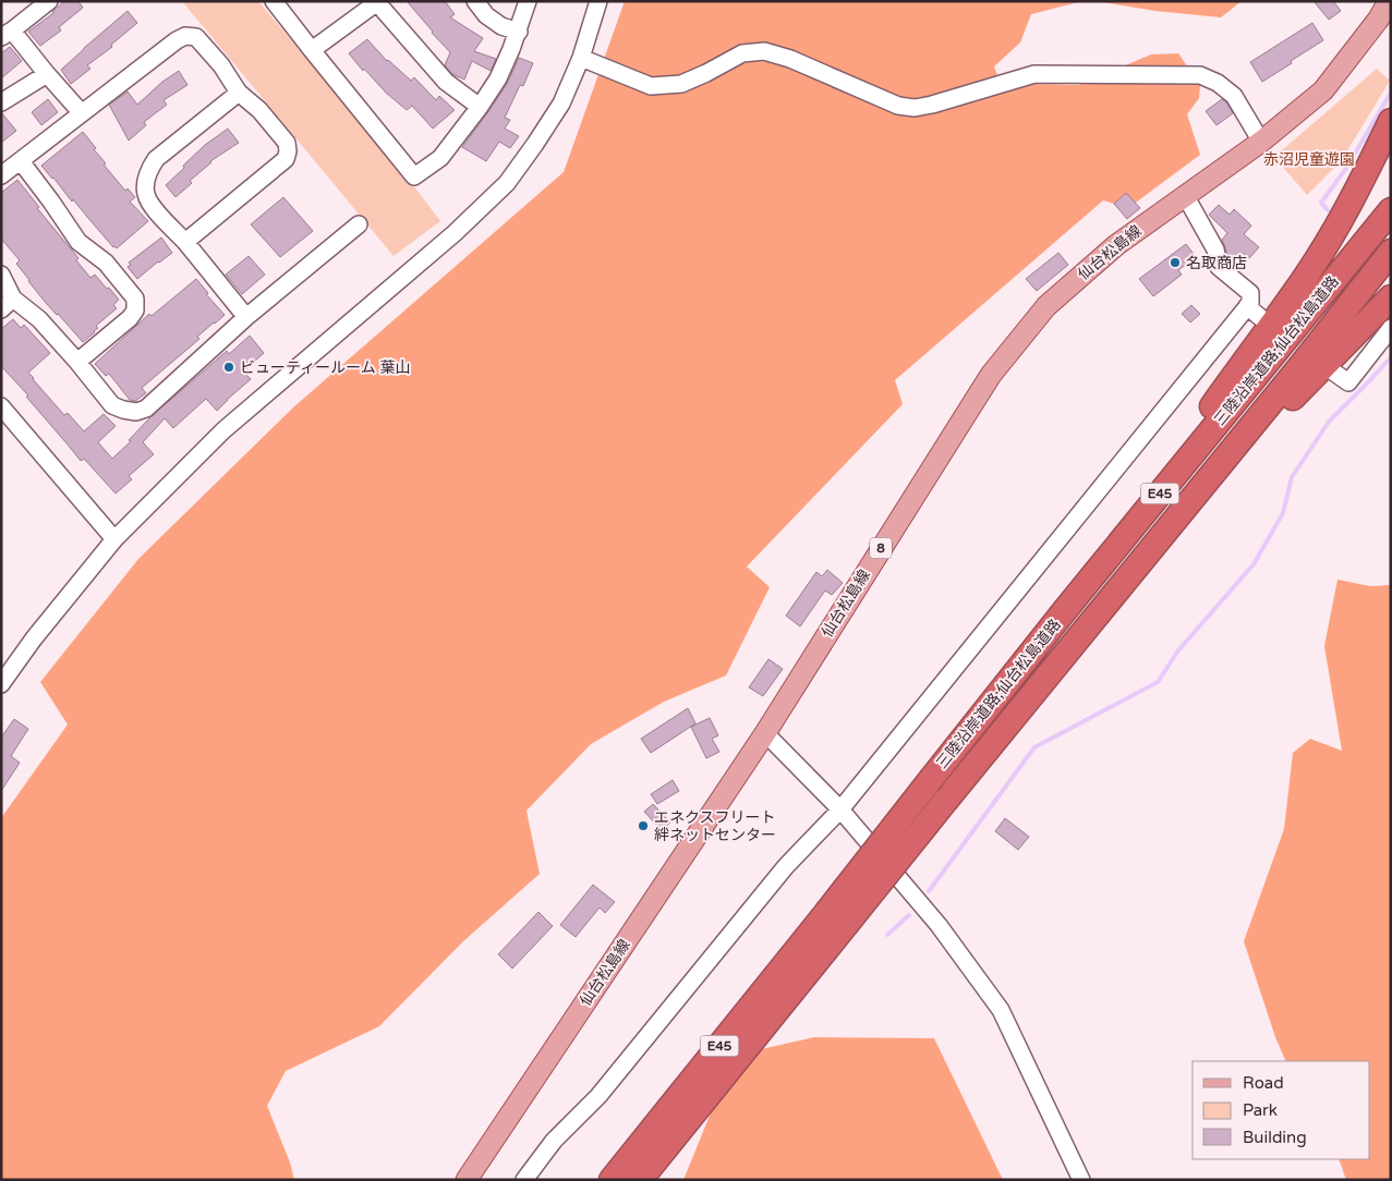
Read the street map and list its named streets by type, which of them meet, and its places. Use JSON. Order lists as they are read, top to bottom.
{
  "streets": {
    "highway": ["三陸沿岸道路;仙台松島道路", "E45"],
    "main road": ["仙台松島線", "8"]
  },
  "parks": ["赤沼児童遊園"],
  "places": ["名取商店", "ビューティールーム 葉山", "エネクスフリート 絆ネットセンター"],
  "legend": ["Road", "Park", "Building"]
}
